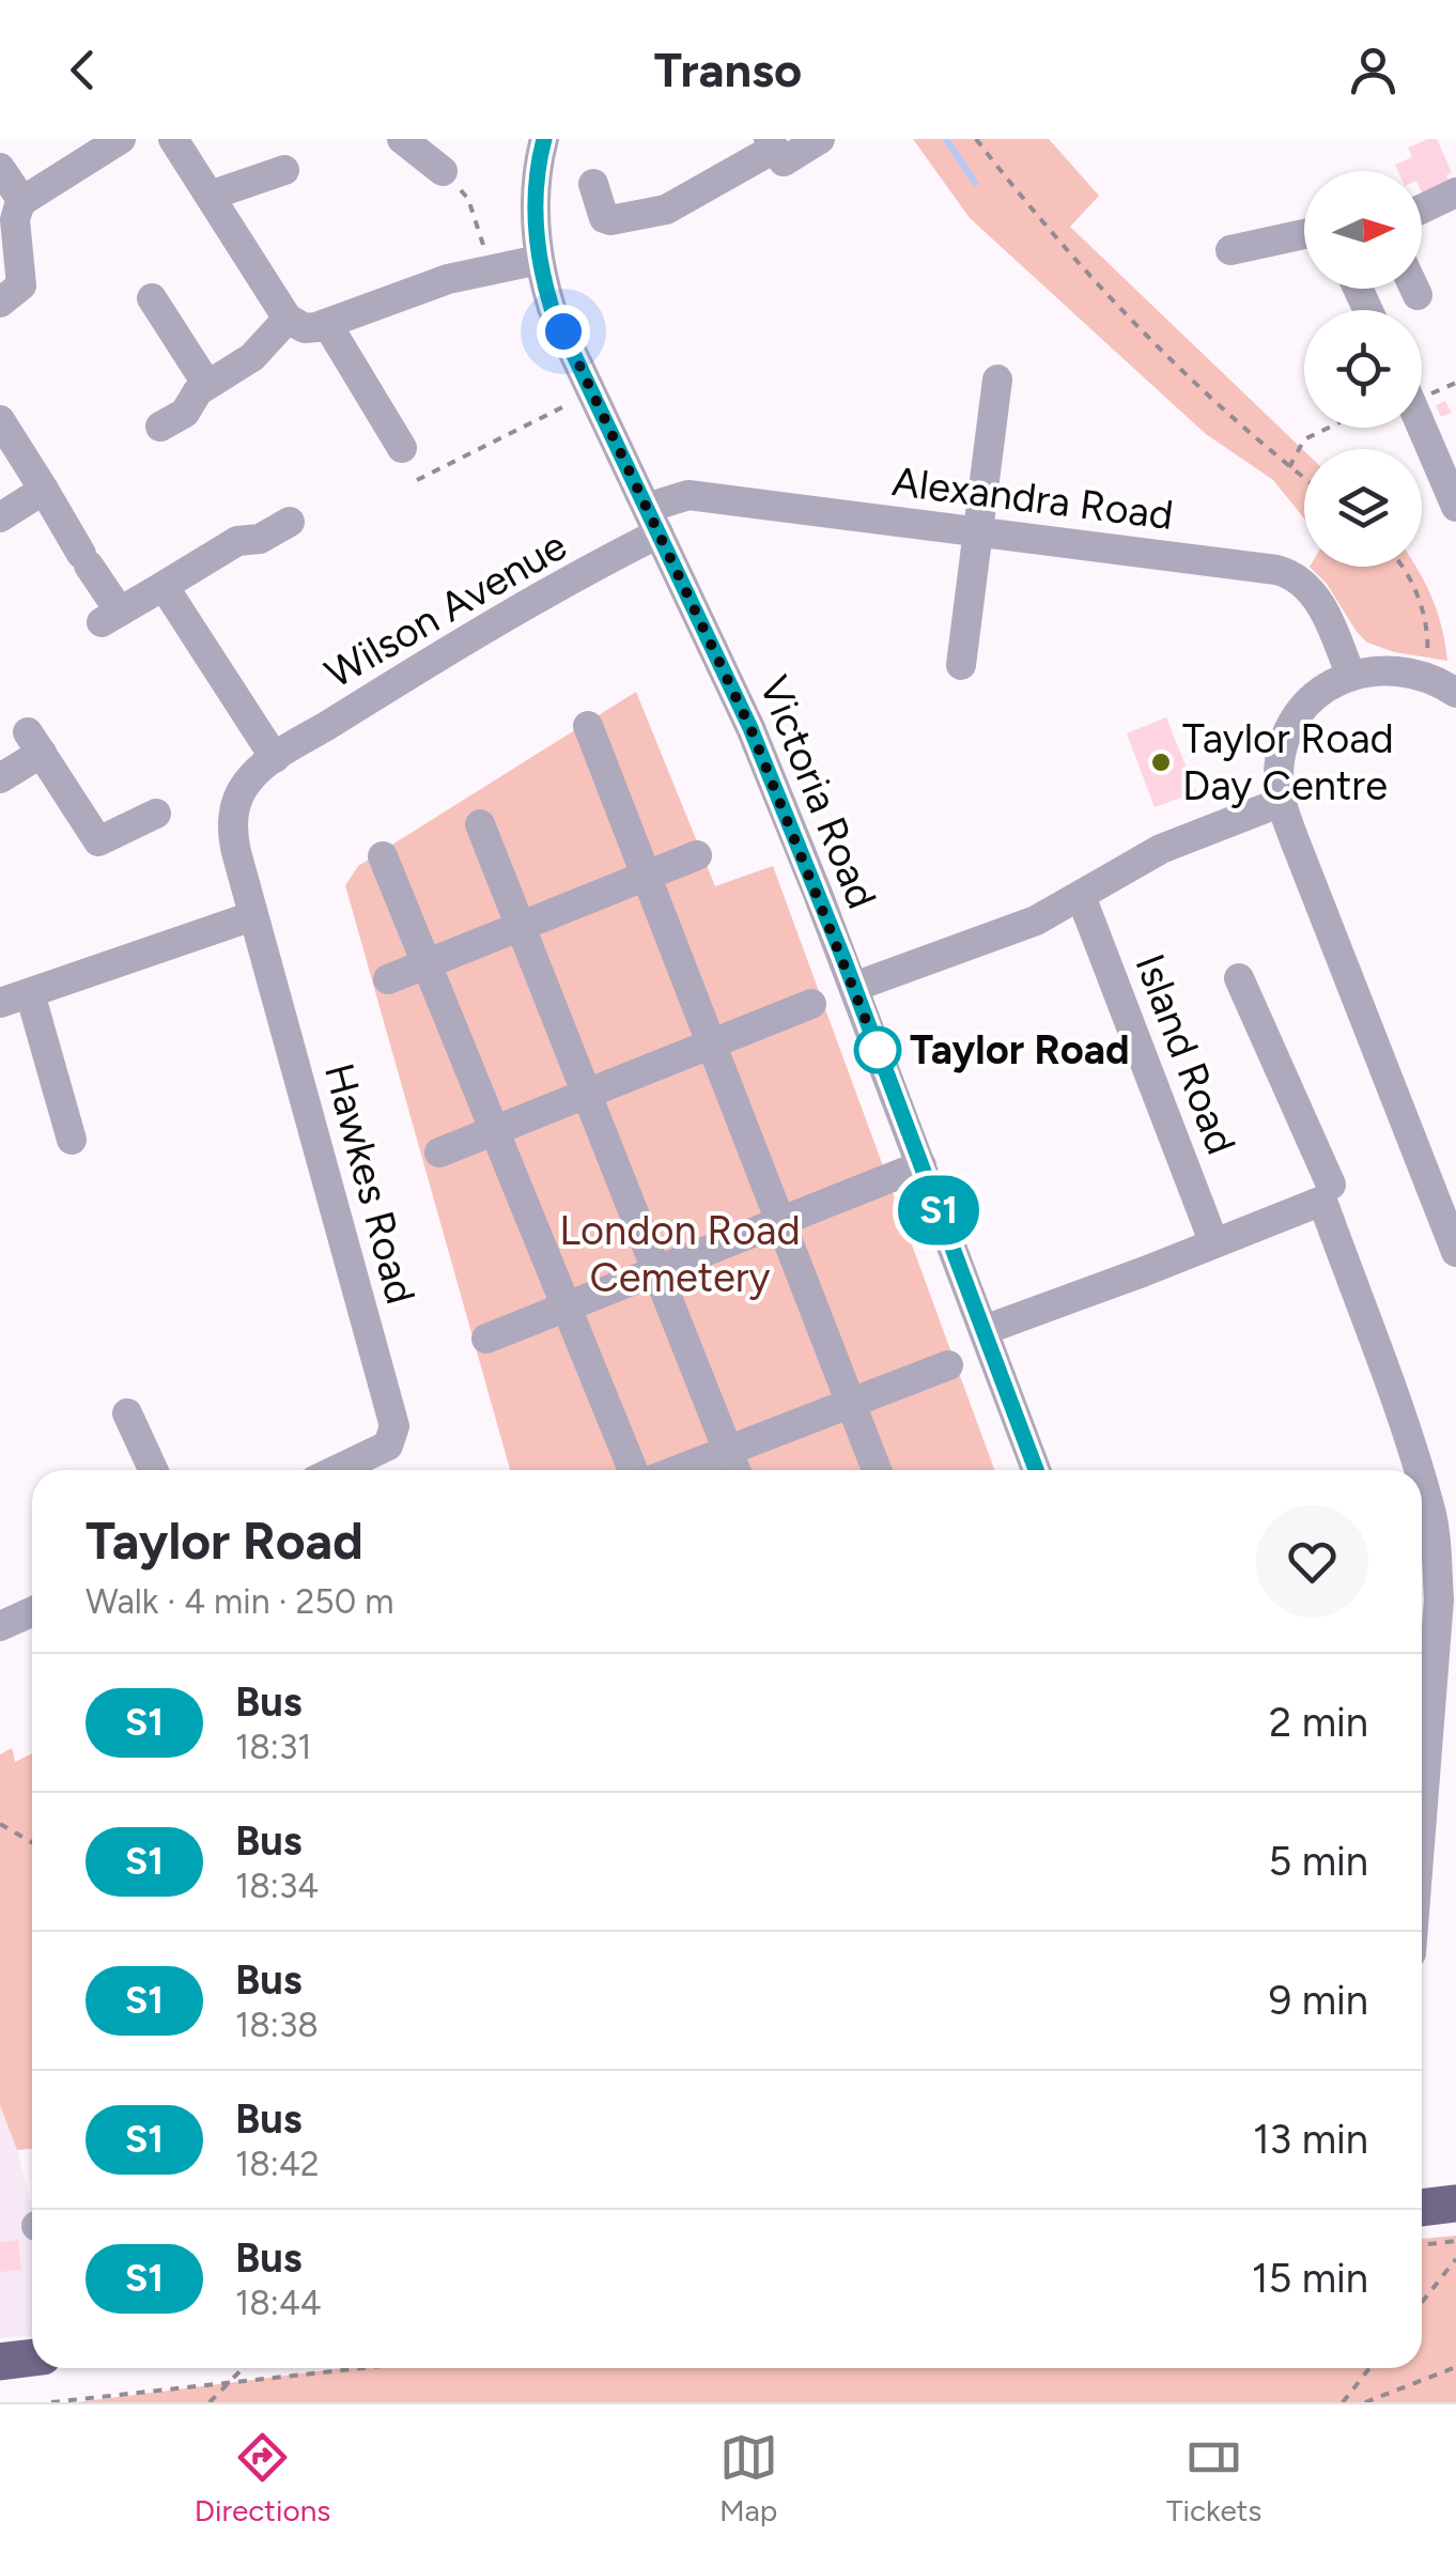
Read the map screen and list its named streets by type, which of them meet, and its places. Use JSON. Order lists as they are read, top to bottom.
{
  "streets": {
    "street": [
      "Alexandra Road",
      "Wilson Avenue",
      "Victoria Road",
      "Island Road",
      "Hawkes Road"
    ]
  },
  "crossings": [
    ["Alexandra Road", "Wilson Avenue"],
    ["Alexandra Road", "Victoria Road"],
    ["Wilson Avenue", "Victoria Road"],
    ["Wilson Avenue", "Hawkes Road"]
  ],
  "parks": ["London Road Cemetery"],
  "places": ["Taylor Road Day Centre", "Taylor Road"],
  "lines": ["bus line S1"],
  "north": "right",
  "page": {
    "header": "Transo",
    "on_map": "S1",
    "heading": ["Taylor Road", "Walk · 4 min · 250 m"],
    "list": [
      {
        "mark": "S1",
        "name": "Bus",
        "note": "18:31",
        "value": "2 min"
      },
      {
        "mark": "S1",
        "name": "Bus",
        "note": "18:34",
        "value": "5 min"
      },
      {
        "mark": "S1",
        "name": "Bus",
        "note": "18:38",
        "value": "9 min"
      },
      {
        "mark": "S1",
        "name": "Bus",
        "note": "18:42",
        "value": "13 min"
      },
      {
        "mark": "S1",
        "name": "Bus",
        "note": "18:44",
        "value": "15 min"
      }
    ],
    "tabs": ["Directions", "Map", "Tickets"]
  }
}
